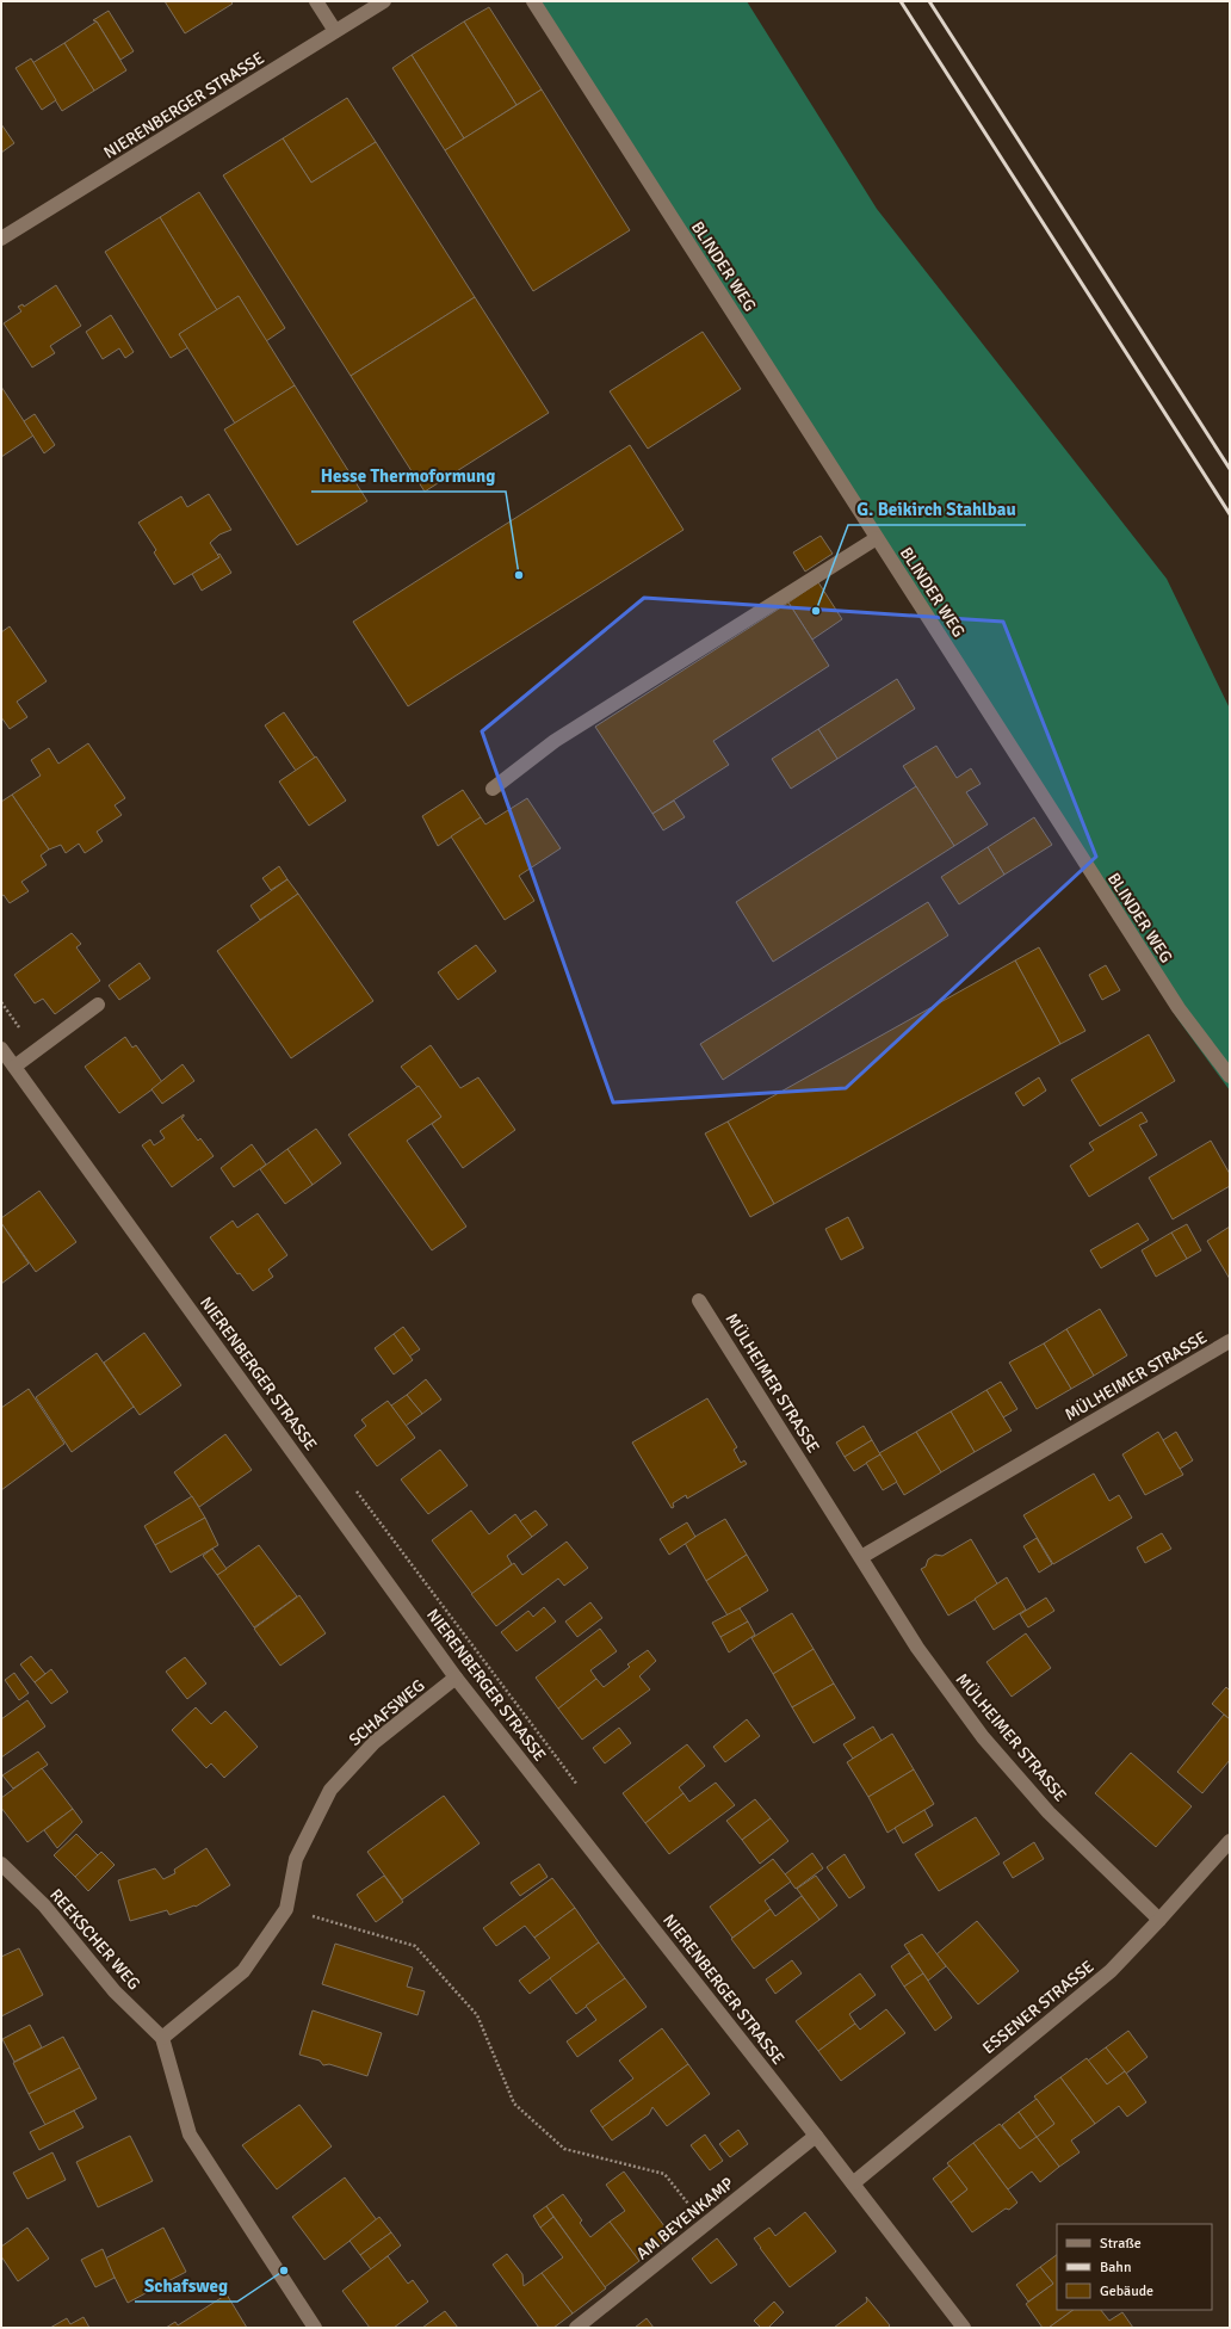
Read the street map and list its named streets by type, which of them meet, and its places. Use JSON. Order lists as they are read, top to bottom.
{
  "streets": {
    "street": [
      "NIERENBERGER STRASSE",
      "BLINDER WEG",
      "MÜLHEIMER STRASSE",
      "SCHAFSWEG",
      "REEKSCHER WEG",
      "ESSENER STRASSE",
      "AM BEYENKAMP"
    ]
  },
  "crossings": [
    ["NIERENBERGER STRASSE", "SCHAFSWEG"],
    ["NIERENBERGER STRASSE", "ESSENER STRASSE"],
    ["NIERENBERGER STRASSE", "AM BEYENKAMP"],
    ["MÜLHEIMER STRASSE", "ESSENER STRASSE"],
    ["SCHAFSWEG", "REEKSCHER WEG"]
  ],
  "places": ["Hesse Thermoformung", "G. Beikirch Stahlbau", "Schafsweg"],
  "legend": ["Straße", "Bahn", "Gebäude"]
}
